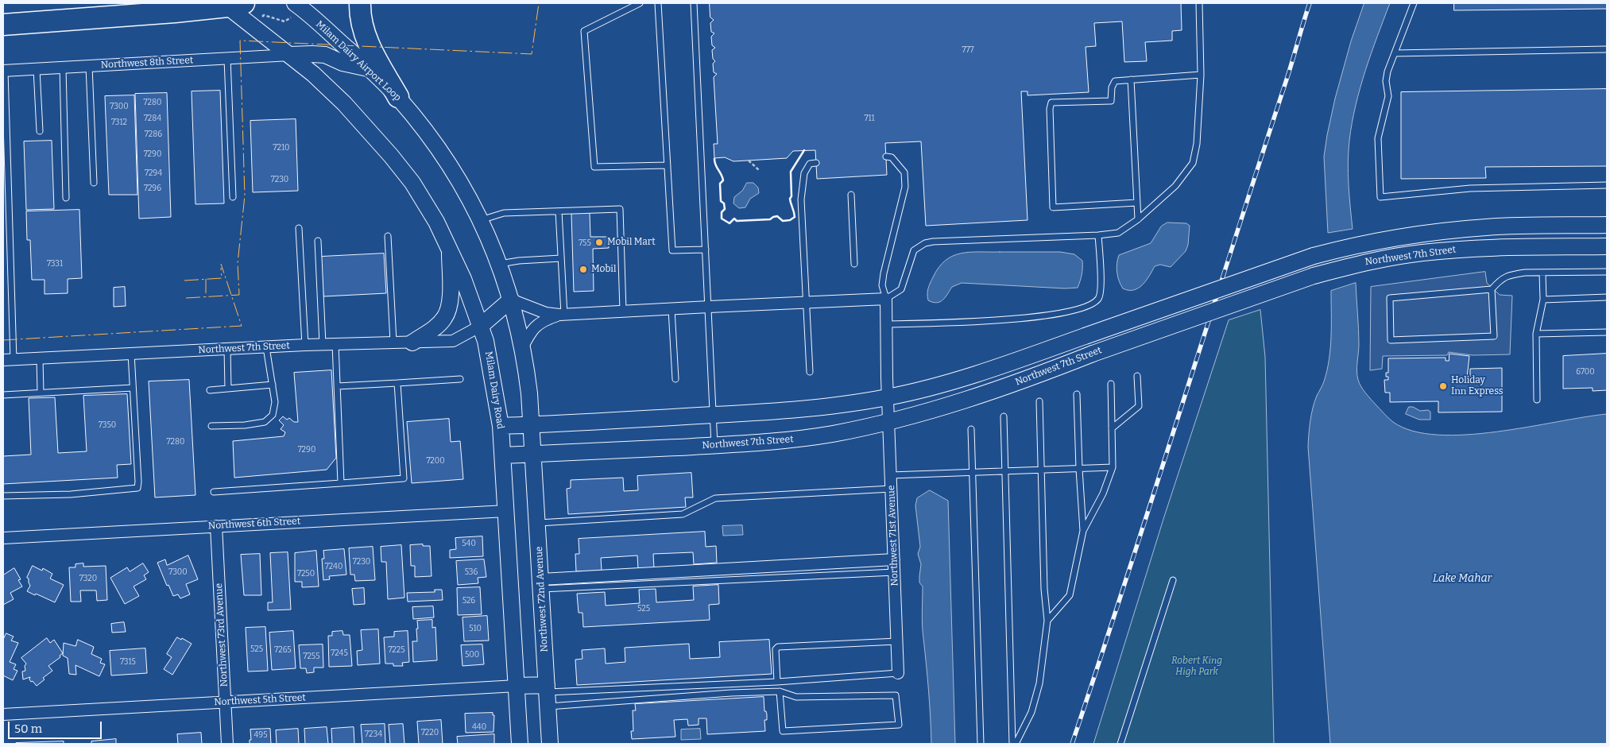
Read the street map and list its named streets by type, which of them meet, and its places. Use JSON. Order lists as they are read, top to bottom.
{
  "streets": {
    "main road": [
      "Milam Dairy Airport Loop",
      "Northwest 7th Street",
      "Milam Dairy Road",
      "Northwest 72nd Avenue"
    ],
    "street": [
      "Northwest 8th Street",
      "Northwest 6th Street",
      "Northwest 71st Avenue",
      "Northwest 73rd Avenue",
      "Northwest 5th Street"
    ]
  },
  "crossings": [
    ["Milam Dairy Airport Loop", "Northwest 7th Street"],
    ["Milam Dairy Airport Loop", "Northwest 72nd Avenue"],
    ["Northwest 7th Street", "Milam Dairy Road"],
    ["Northwest 7th Street", "Northwest 71st Avenue"],
    ["Northwest 7th Street", "Northwest 72nd Avenue"],
    ["Northwest 6th Street", "Northwest 73rd Avenue"],
    ["Northwest 73rd Avenue", "Northwest 5th Street"]
  ],
  "water": ["Lake Mahar"],
  "parks": ["Robert King High Park"],
  "places": ["Mobil Mart", "Mobil", "Holiday Inn Express"],
  "house_numbers": [
    "777",
    "7280",
    "7300",
    "7284",
    "711",
    "7312",
    "7286",
    "7210",
    "7290",
    "7294",
    "7230",
    "7296",
    "755",
    "7331",
    "6700",
    "7350",
    "7280",
    "7290",
    "7200",
    "540",
    "7230",
    "7240",
    "7300",
    "536",
    "7250",
    "7320",
    "526",
    "525",
    "510",
    "525",
    "7265",
    "7225",
    "7245",
    "500",
    "7255",
    "7315",
    "440",
    "7220",
    "7234",
    "495"
  ],
  "scale_bar": "50 m"
}
